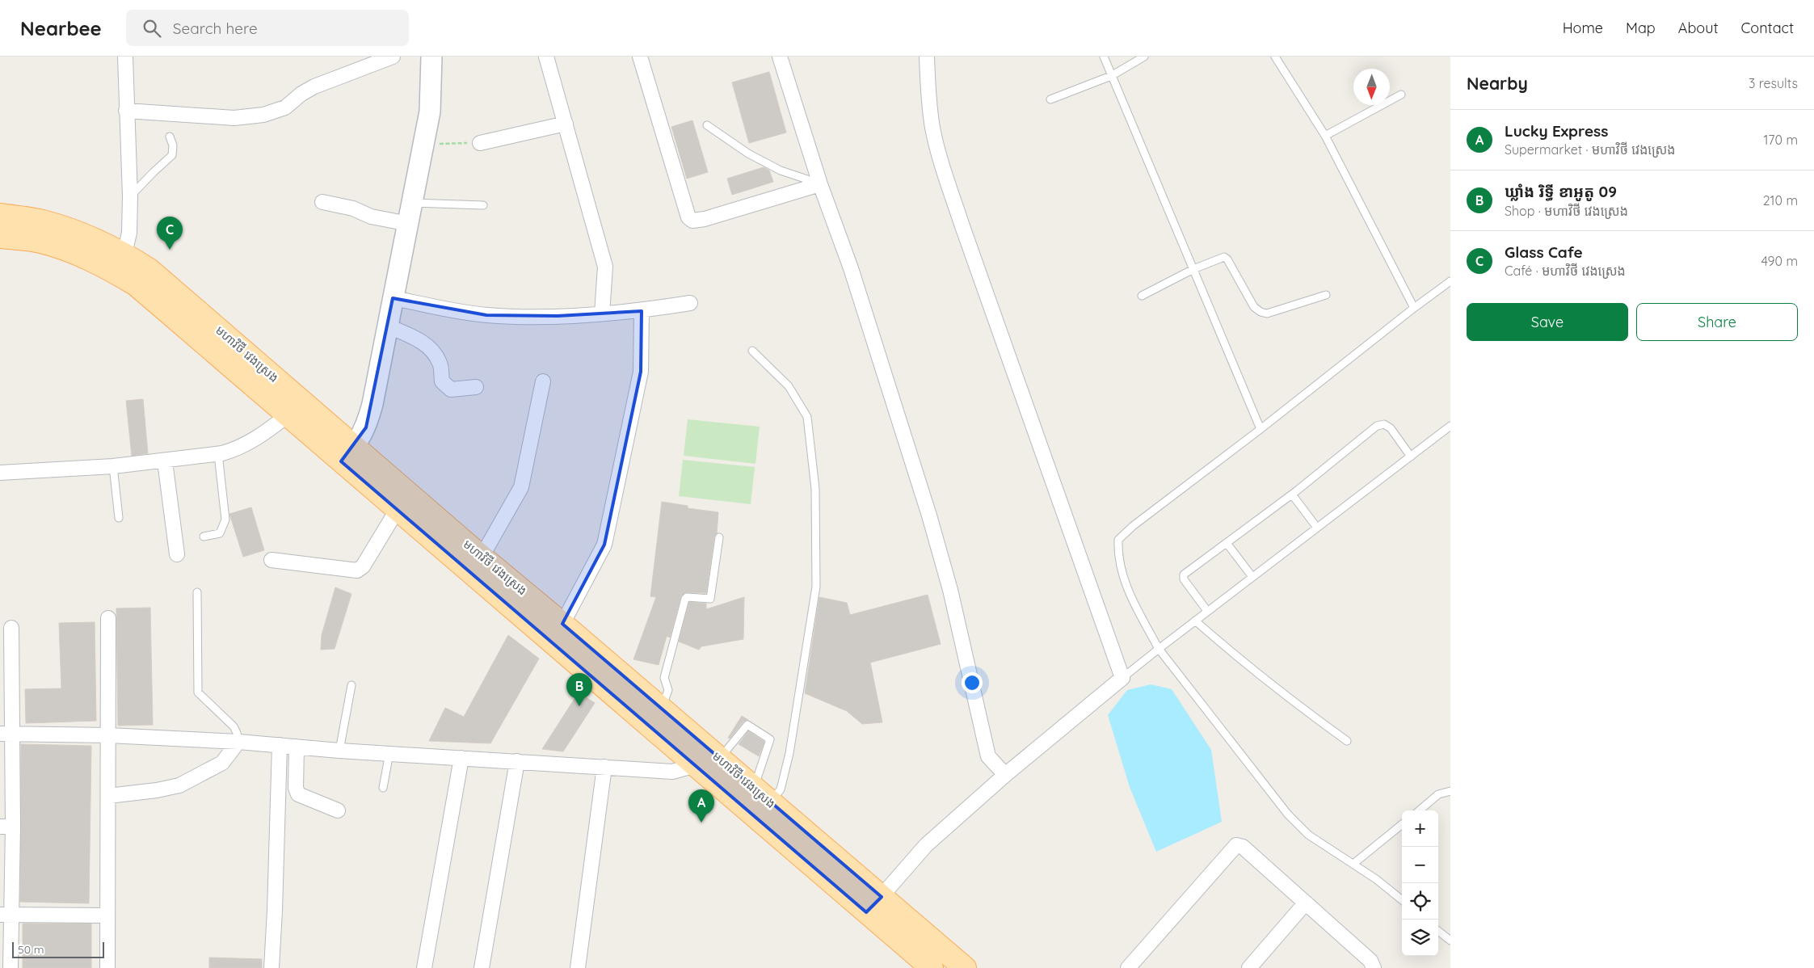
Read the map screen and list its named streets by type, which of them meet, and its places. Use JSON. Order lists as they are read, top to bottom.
{
  "streets": {
    "main road": ["មហាវិថី វេងស្រេង"]
  },
  "scale_bar": "50 m",
  "north": "bottom",
  "page": {
    "header": "Nearbee",
    "search": "Search here",
    "nav": [
      "Home",
      "Map",
      "About",
      "Contact"
    ],
    "heading": ["Nearby", "3 results"],
    "list": [
      {
        "mark": "A",
        "name": "Lucky Express",
        "note": "Supermarket · មហាវិថី វេងស្រេង",
        "value": "170 m"
      },
      {
        "mark": "B",
        "name": "ឃ្លាំង រិទ្ធី ខាអូតូ 09",
        "note": "Shop · មហាវិថី វេងស្រេង",
        "value": "210 m"
      },
      {
        "mark": "C",
        "name": "Glass Cafe",
        "note": "Café · មហាវិថី វេងស្រេង",
        "value": "490 m"
      }
    ],
    "pins": ["C", "B", "A"],
    "buttons": ["Save", "Share"],
    "map_buttons": ["+", "−"],
    "scale": "50 m"
  }
}
